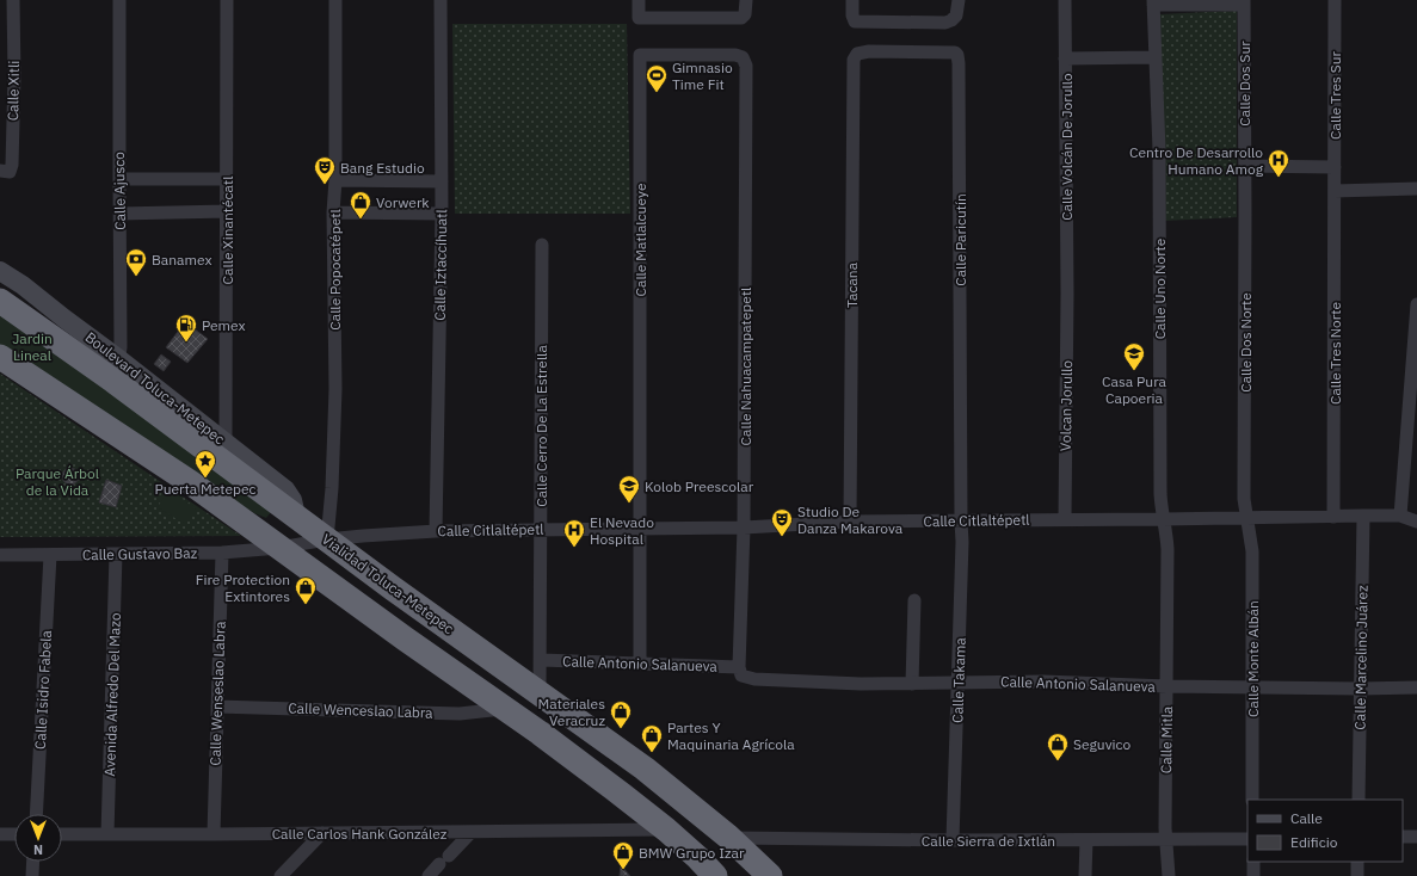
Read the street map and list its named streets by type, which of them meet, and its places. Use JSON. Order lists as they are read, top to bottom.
{
  "streets": {
    "highway": ["Vialidad Toluca-Metepec"],
    "main road": ["Boulevard Toluca-Metepec"],
    "street": [
      "Calle Dos Sur",
      "Calle Xitli",
      "Calle Tres Sur",
      "Calle Volcán De Jorullo",
      "Calle Ajusco",
      "Calle Xinantécatl",
      "Calle Matlalcueye",
      "Calle Paricutín",
      "Calle Iztaccíhuatl",
      "Calle Popocatépetl",
      "Tacana",
      "Calle Uno Norte",
      "Calle Dos Norte",
      "Calle Tres Norte",
      "Calle Nahuacampatepetl",
      "Volcan Jorullo",
      "Calle Cerro De La Estrella",
      "Calle Citlaltépetl",
      "Calle Gustavo Baz",
      "Calle Marcelino Juárez",
      "Calle Monte Albán",
      "Calle Antonio Salanueva",
      "Calle Takama",
      "Calle Isidro Fabela",
      "Calle Wenseslao Labra",
      "Avenida Alfredo Del Mazo",
      "Calle Wenceslao Labra",
      "Calle Mitla",
      "Calle Carlos Hank González",
      "Calle Sierra de Ixtlán"
    ]
  },
  "crossings": [
    ["Calle Dos Sur", "Calle Dos Norte"],
    ["Calle Tres Sur", "Calle Tres Norte"],
    ["Calle Volcán De Jorullo", "Volcan Jorullo"],
    ["Calle Ajusco", "Boulevard Toluca-Metepec"],
    ["Calle Ajusco", "Vialidad Toluca-Metepec"],
    ["Calle Xinantécatl", "Vialidad Toluca-Metepec"],
    ["Calle Matlalcueye", "Calle Nahuacampatepetl"],
    ["Calle Matlalcueye", "Calle Citlaltépetl"],
    ["Calle Paricutín", "Tacana"],
    ["Calle Paricutín", "Calle Citlaltépetl"],
    ["Calle Paricutín", "Calle Takama"],
    ["Calle Iztaccíhuatl", "Calle Citlaltépetl"],
    ["Calle Popocatépetl", "Calle Citlaltépetl"],
    ["Calle Popocatépetl", "Vialidad Toluca-Metepec"],
    ["Tacana", "Calle Citlaltépetl"],
    ["Calle Uno Norte", "Calle Citlaltépetl"],
    ["Calle Uno Norte", "Calle Mitla"],
    ["Calle Dos Norte", "Calle Citlaltépetl"],
    ["Calle Dos Norte", "Calle Monte Albán"],
    ["Calle Tres Norte", "Calle Citlaltépetl"],
    ["Calle Nahuacampatepetl", "Calle Citlaltépetl"],
    ["Calle Nahuacampatepetl", "Calle Antonio Salanueva"],
    ["Boulevard Toluca-Metepec", "Vialidad Toluca-Metepec"],
    ["Volcan Jorullo", "Calle Citlaltépetl"],
    ["Calle Cerro De La Estrella", "Calle Citlaltépetl"],
    ["Calle Cerro De La Estrella", "Vialidad Toluca-Metepec"],
    ["Calle Cerro De La Estrella", "Calle Antonio Salanueva"],
    ["Calle Citlaltépetl", "Calle Gustavo Baz"],
    ["Calle Citlaltépetl", "Vialidad Toluca-Metepec"],
    ["Calle Citlaltépetl", "Calle Marcelino Juárez"],
    ["Calle Citlaltépetl", "Calle Monte Albán"],
    ["Calle Citlaltépetl", "Calle Takama"],
    ["Calle Citlaltépetl", "Calle Mitla"],
    ["Calle Gustavo Baz", "Calle Isidro Fabela"],
    ["Calle Gustavo Baz", "Calle Wenseslao Labra"],
    ["Calle Gustavo Baz", "Avenida Alfredo Del Mazo"],
    ["Vialidad Toluca-Metepec", "Calle Sierra de Ixtlán"],
    ["Calle Marcelino Juárez", "Calle Antonio Salanueva"],
    ["Calle Monte Albán", "Calle Antonio Salanueva"],
    ["Calle Antonio Salanueva", "Calle Takama"],
    ["Calle Antonio Salanueva", "Calle Mitla"],
    ["Calle Takama", "Calle Sierra de Ixtlán"],
    ["Calle Wenseslao Labra", "Calle Wenceslao Labra"],
    ["Calle Wenseslao Labra", "Calle Carlos Hank González"],
    ["Avenida Alfredo Del Mazo", "Calle Carlos Hank González"],
    ["Calle Mitla", "Calle Sierra de Ixtlán"]
  ],
  "parks": ["Jardin Lineal", "Parque Árbol de la Vida"],
  "places": {
    "sports": ["Gimnasio Time Fit"],
    "hospital": ["Centro De Desarrollo Humano Amog", "El Nevado Hospital"],
    "theatre": ["Bang Estudio", "Studio De Danza Makarova"],
    "shop": [
      "Vorwerk",
      "Fire Protection Extintores",
      "Materiales Veracruz",
      "Partes Y Maquinaria Agrícola",
      "Seguvico",
      "BMW Grupo Izar"
    ],
    "bank": ["Banamex"],
    "fuel station": ["Pemex"],
    "school or university": ["Casa Pura Capoeria", "Kolob Preescolar"],
    "place": ["Puerta Metepec"]
  },
  "legend": ["Calle", "Edificio"],
  "north": "bottom"
}
